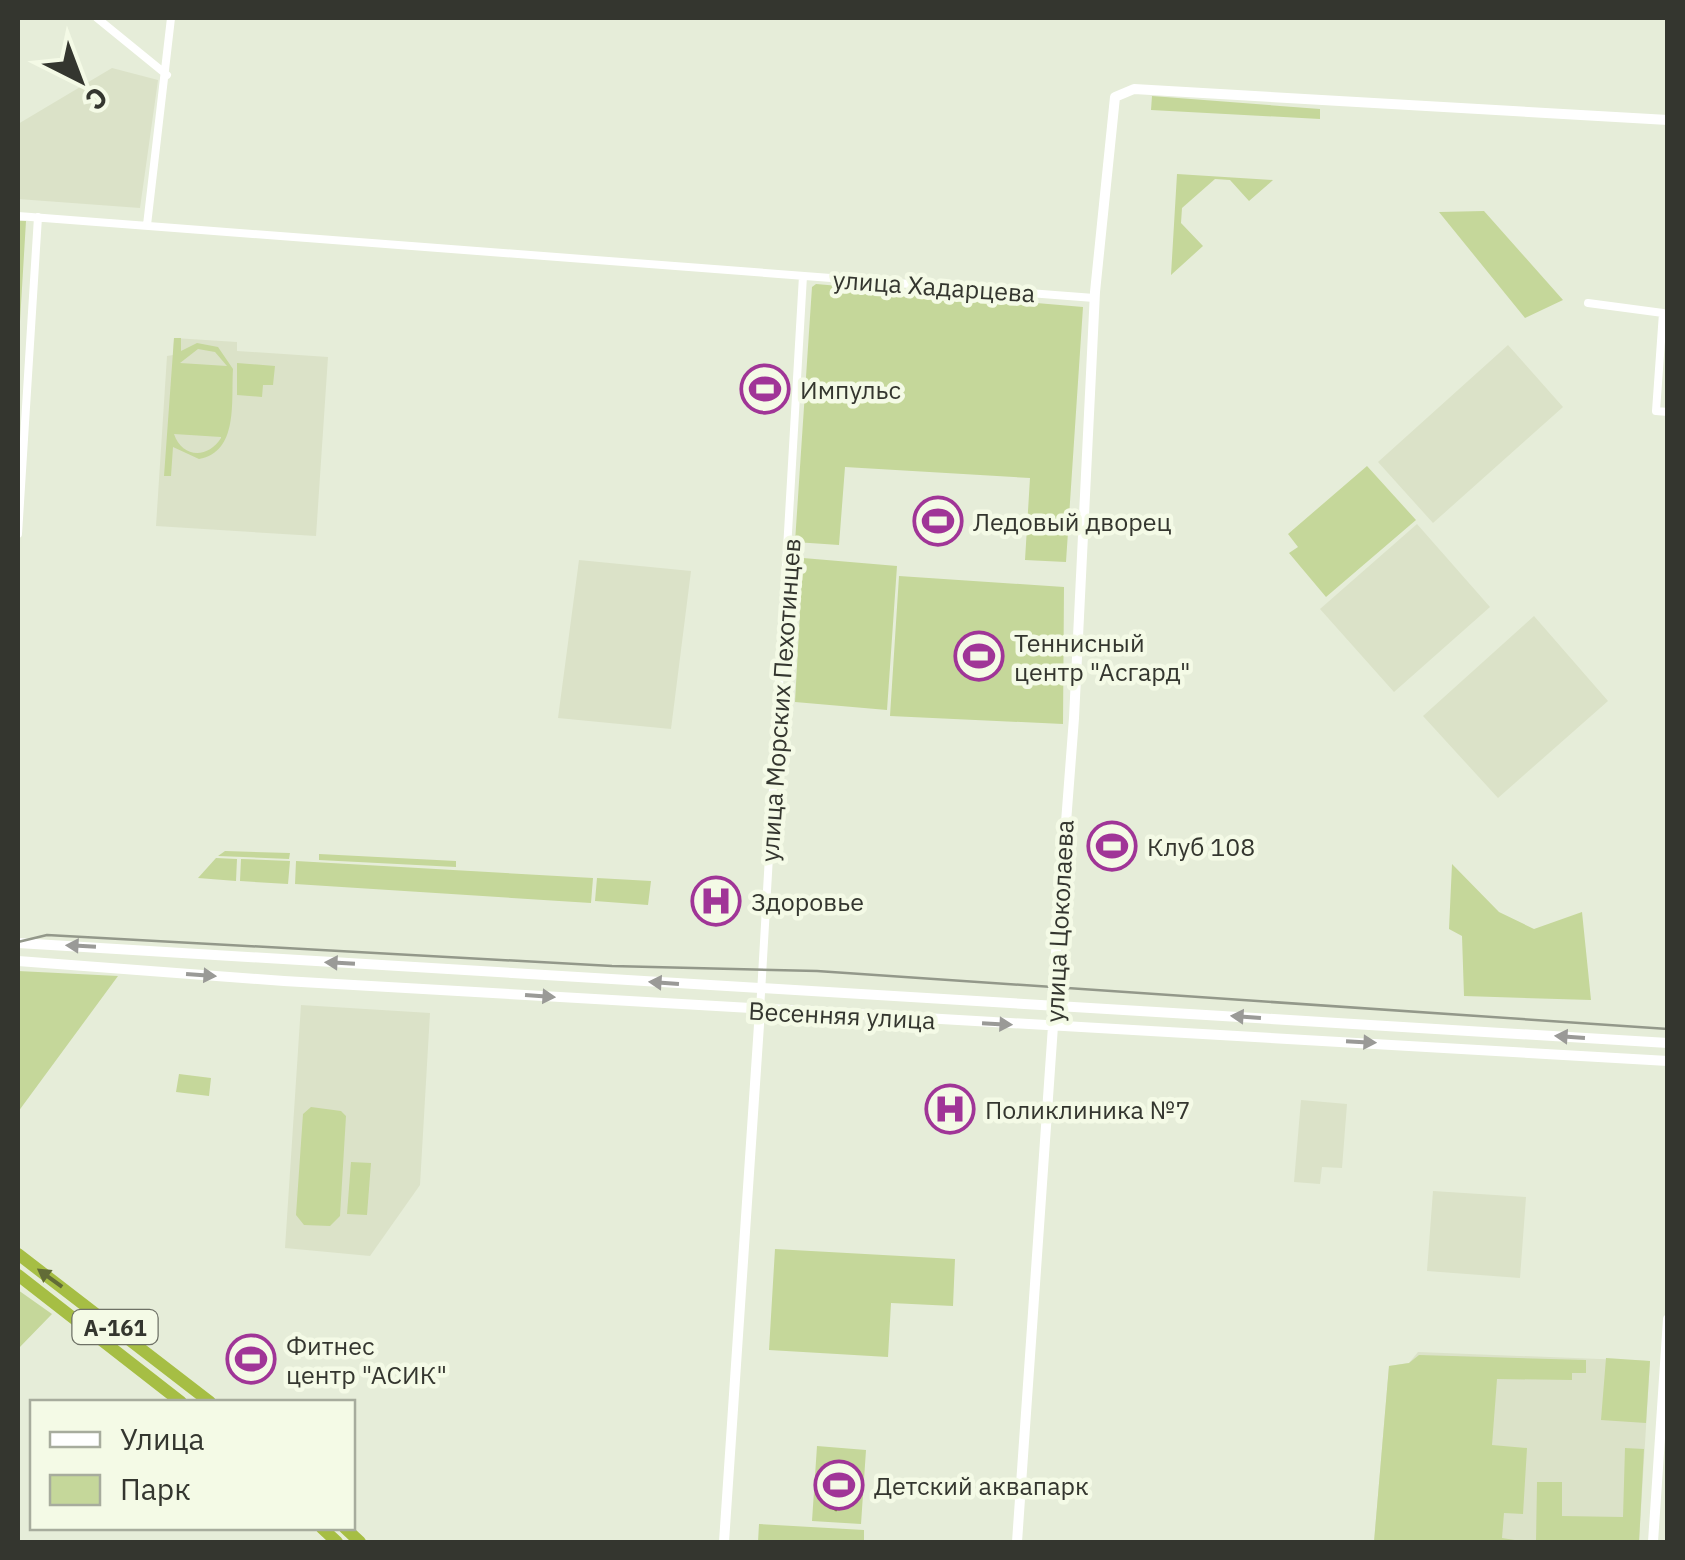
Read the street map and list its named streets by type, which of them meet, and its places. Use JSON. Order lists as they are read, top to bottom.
{
  "streets": {
    "highway": ["А-161"],
    "street": [
      "улица Хадарцева",
      "улица Морских Пехотинцев",
      "улица Цоколаева",
      "Весенняя улица"
    ]
  },
  "crossings": [
    ["улица Хадарцева", "улица Морских Пехотинцев"],
    ["улица Хадарцева", "улица Цоколаева"],
    ["улица Морских Пехотинцев", "Весенняя улица"],
    ["улица Цоколаева", "Весенняя улица"]
  ],
  "places": {
    "sports": [
      "Импульс",
      "Ледовый дворец",
      "Теннисный центр \"Асгард\"",
      "Клуб 108",
      "Фитнес центр \"АСИК\"",
      "Детский аквапарк"
    ],
    "hospital": ["Здоровье", "Поликлиника №7"]
  },
  "legend": ["Улица", "Парк"],
  "north": "bottom right"
}
